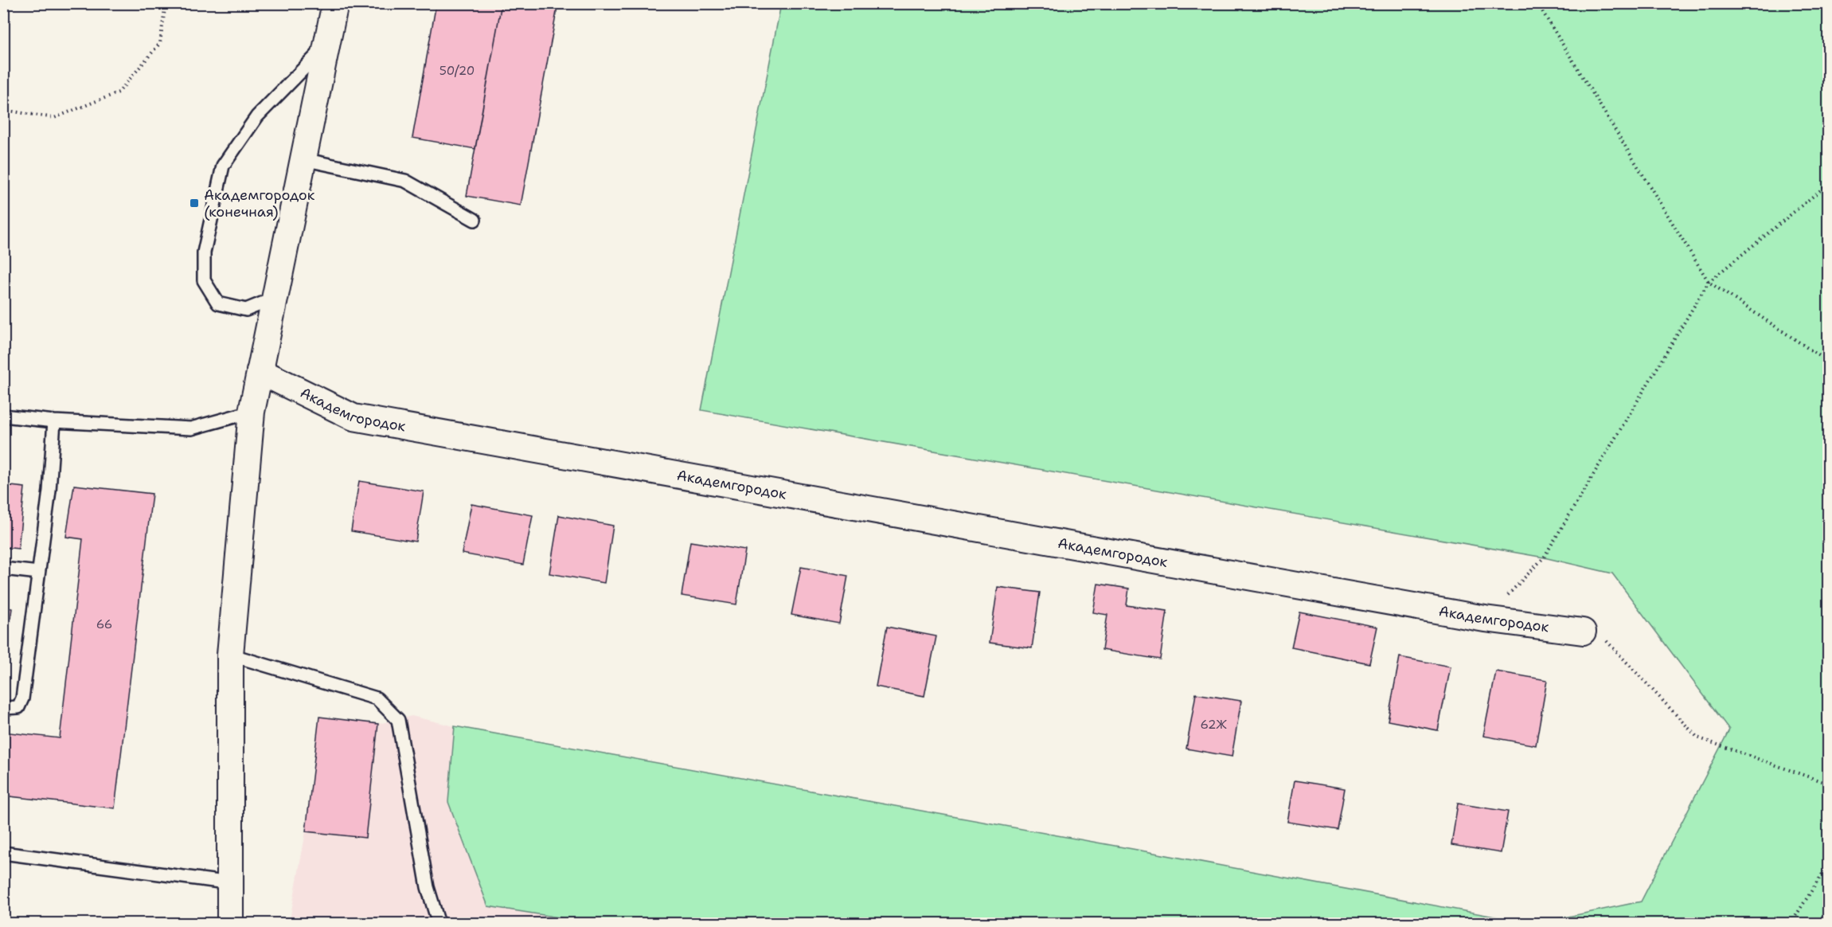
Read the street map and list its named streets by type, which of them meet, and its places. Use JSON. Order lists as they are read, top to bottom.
{
  "streets": {
    "street": ["Академгородок"]
  },
  "places": {
    "transit": ["Академгородок (конечная)"]
  },
  "house_numbers": ["50/20", "66", "62Ж"]
}
